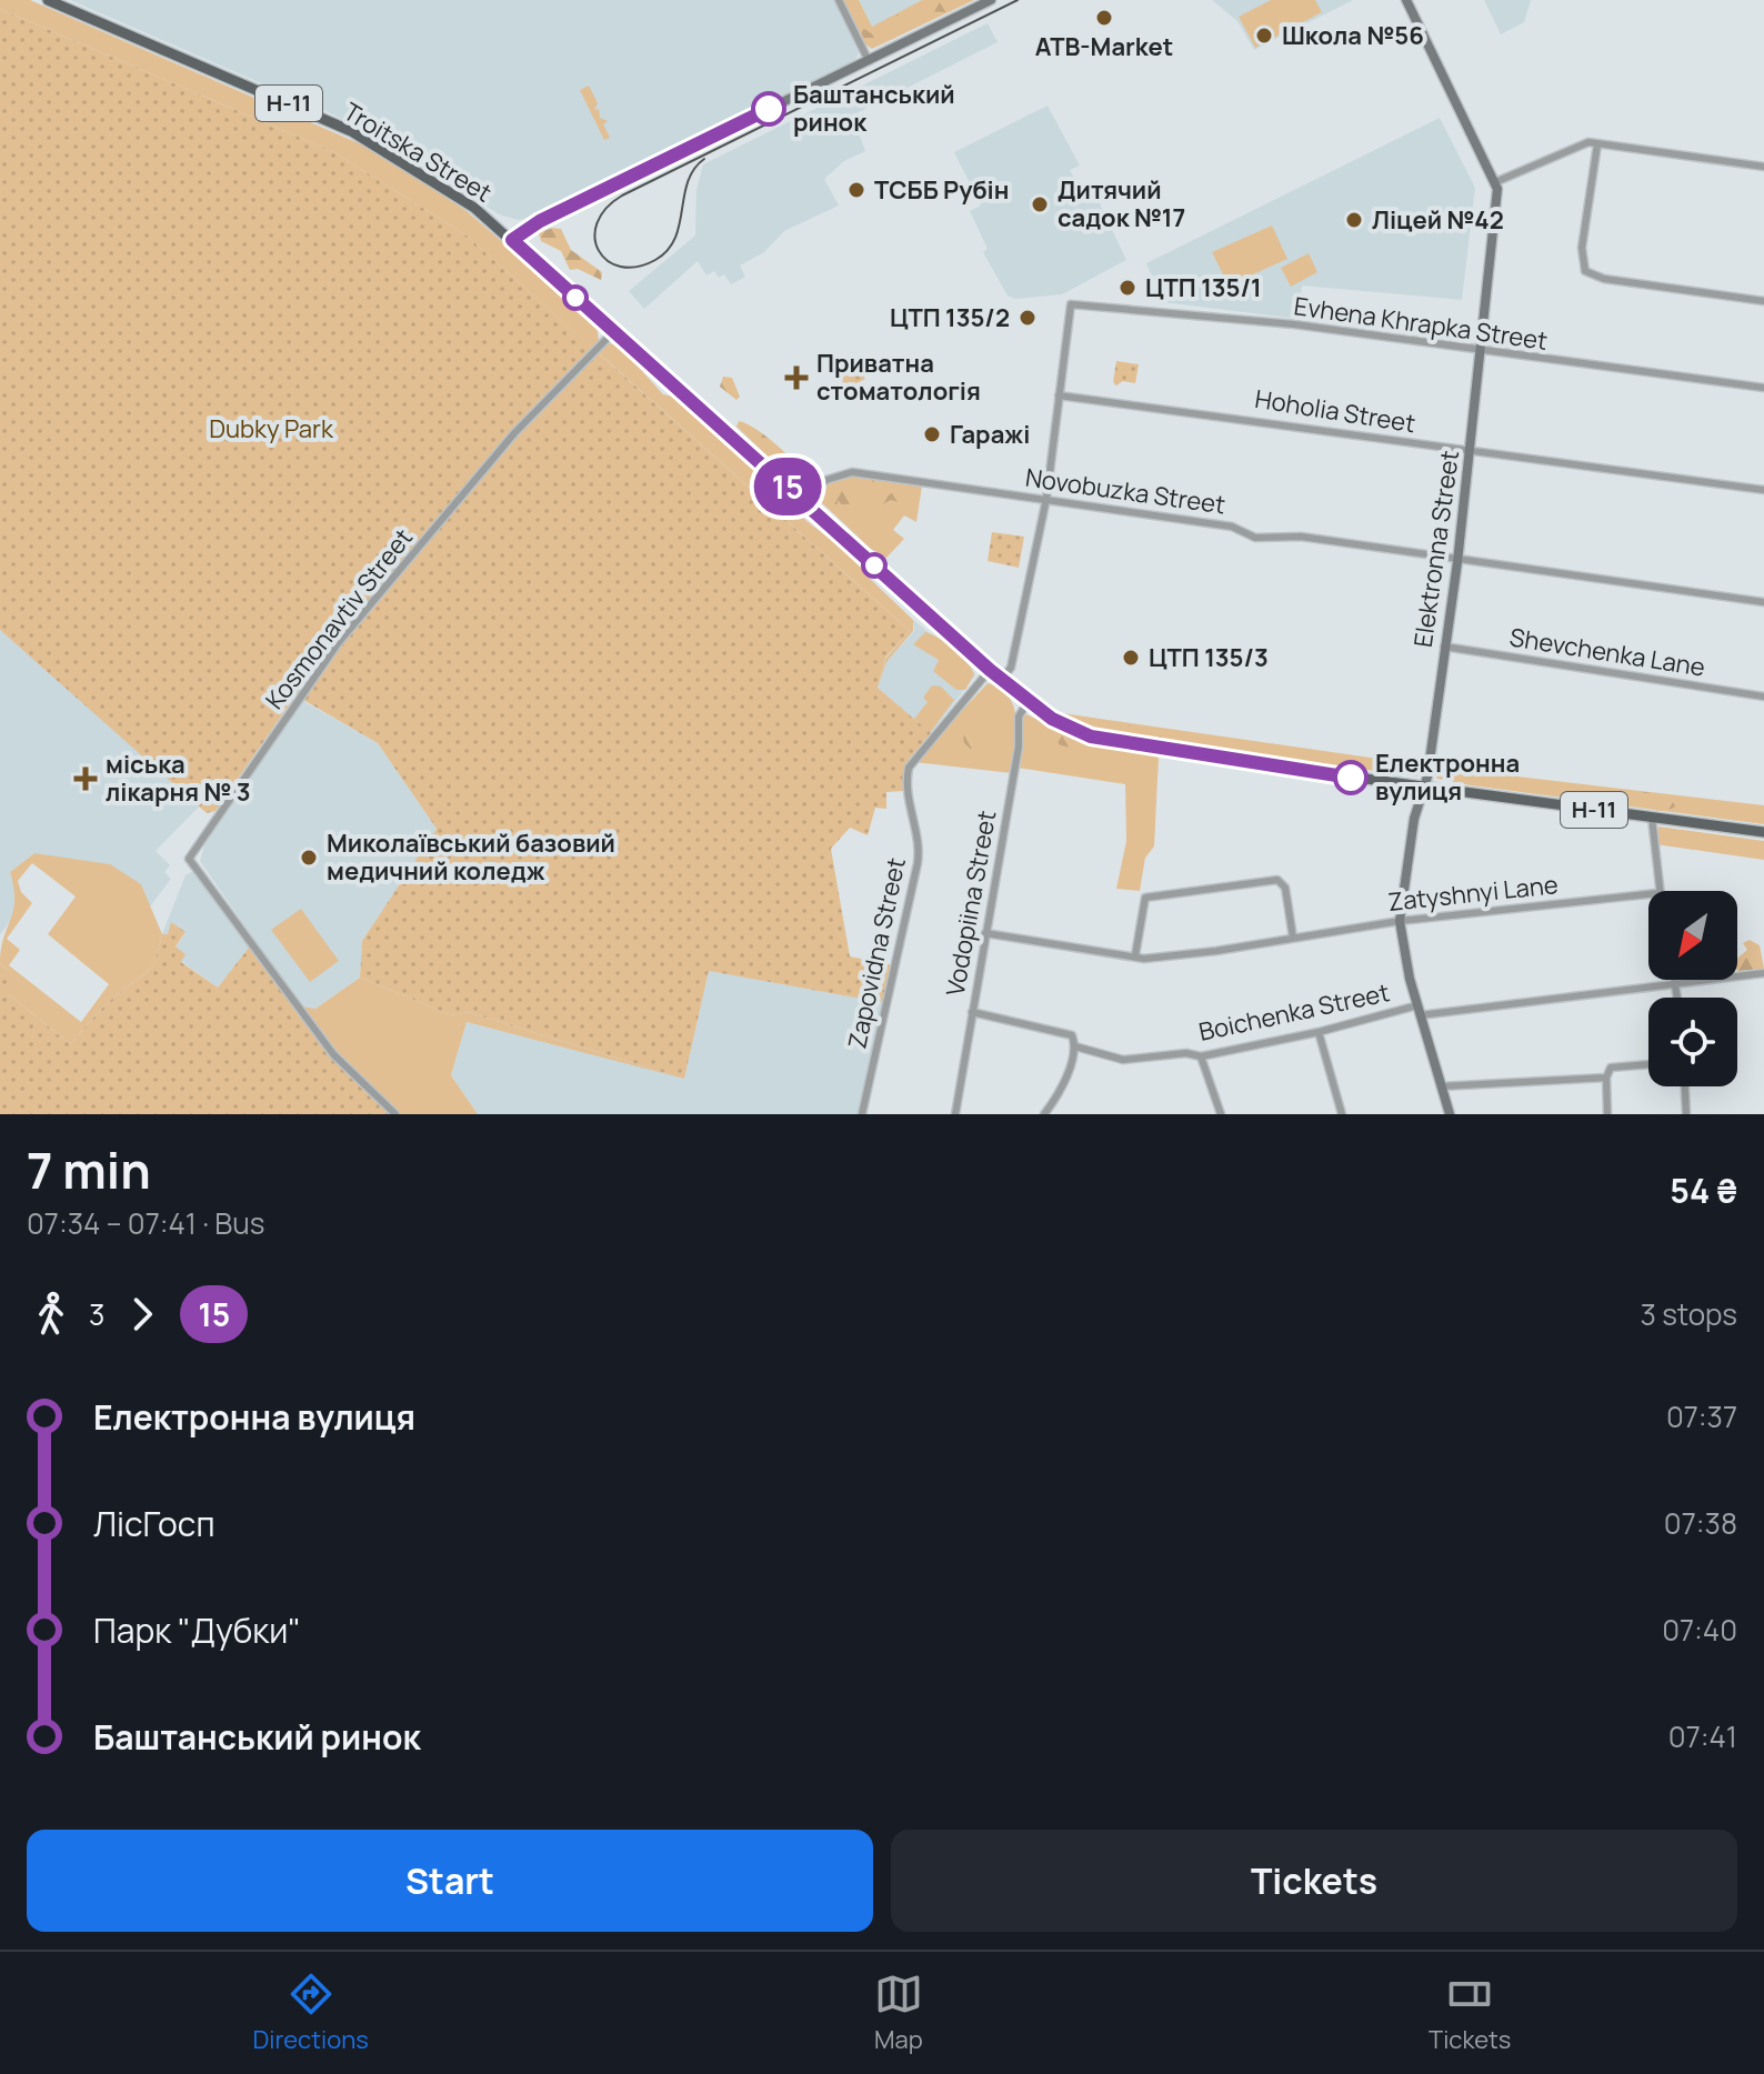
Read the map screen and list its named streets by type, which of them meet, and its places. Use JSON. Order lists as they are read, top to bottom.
{
  "streets": {
    "main road": ["Н-11", "Troitska Street"],
    "street": [
      "Evhena Khrapka Street",
      "Hoholia Street",
      "Novobuzka Street",
      "Elektronna Street",
      "Kosmonavtiv Street",
      "Shevchenka Lane",
      "Zatyshnyi Lane",
      "Vodopiina Street",
      "Zapovidna Street",
      "Boichenka Street"
    ]
  },
  "crossings": [
    ["Troitska Street", "Novobuzka Street"],
    ["Troitska Street", "Elektronna Street"],
    ["Troitska Street", "Kosmonavtiv Street"],
    ["Troitska Street", "Vodopiina Street"],
    ["Troitska Street", "Zapovidna Street"],
    ["Evhena Khrapka Street", "Hoholia Street"],
    ["Evhena Khrapka Street", "Elektronna Street"],
    ["Hoholia Street", "Elektronna Street"],
    ["Novobuzka Street", "Elektronna Street"],
    ["Elektronna Street", "Shevchenka Lane"],
    ["Elektronna Street", "Zatyshnyi Lane"],
    ["Elektronna Street", "Boichenka Street"],
    ["Zatyshnyi Lane", "Vodopiina Street"]
  ],
  "parks": ["Dubky Park"],
  "places": {
    "other": [
      "ATB-Market",
      "Школа №56",
      "Баштанський ринок",
      "ТСББ Рубін",
      "Дитячий садок №17",
      "Ліцей №42",
      "ЦТП 135/1",
      "ЦТП 135/2",
      "Гаражі",
      "ЦТП 135/3",
      "Електронна вулиця",
      "Миколаївський базовий медичний коледж"
    ],
    "health": ["Приватна стоматологія", "міська лікарня № 3"]
  },
  "lines": ["bus line 15"],
  "north": "bottom left",
  "page": {
    "on_map": "15",
    "heading": ["7 min", "07:34 – 07:41 · Bus", "54 ₴"],
    "legs": ["3", "15", "3 stops"],
    "list": [
      {
        "name": "Електронна вулиця",
        "value": "07:37"
      },
      {
        "name": "ЛісГосп",
        "value": "07:38"
      },
      {
        "name": "Парк \"Дубки\"",
        "value": "07:40"
      },
      {
        "name": "Баштанський ринок",
        "value": "07:41"
      }
    ],
    "buttons": ["Start", "Tickets"],
    "tabs": ["Directions", "Map", "Tickets"]
  }
}
